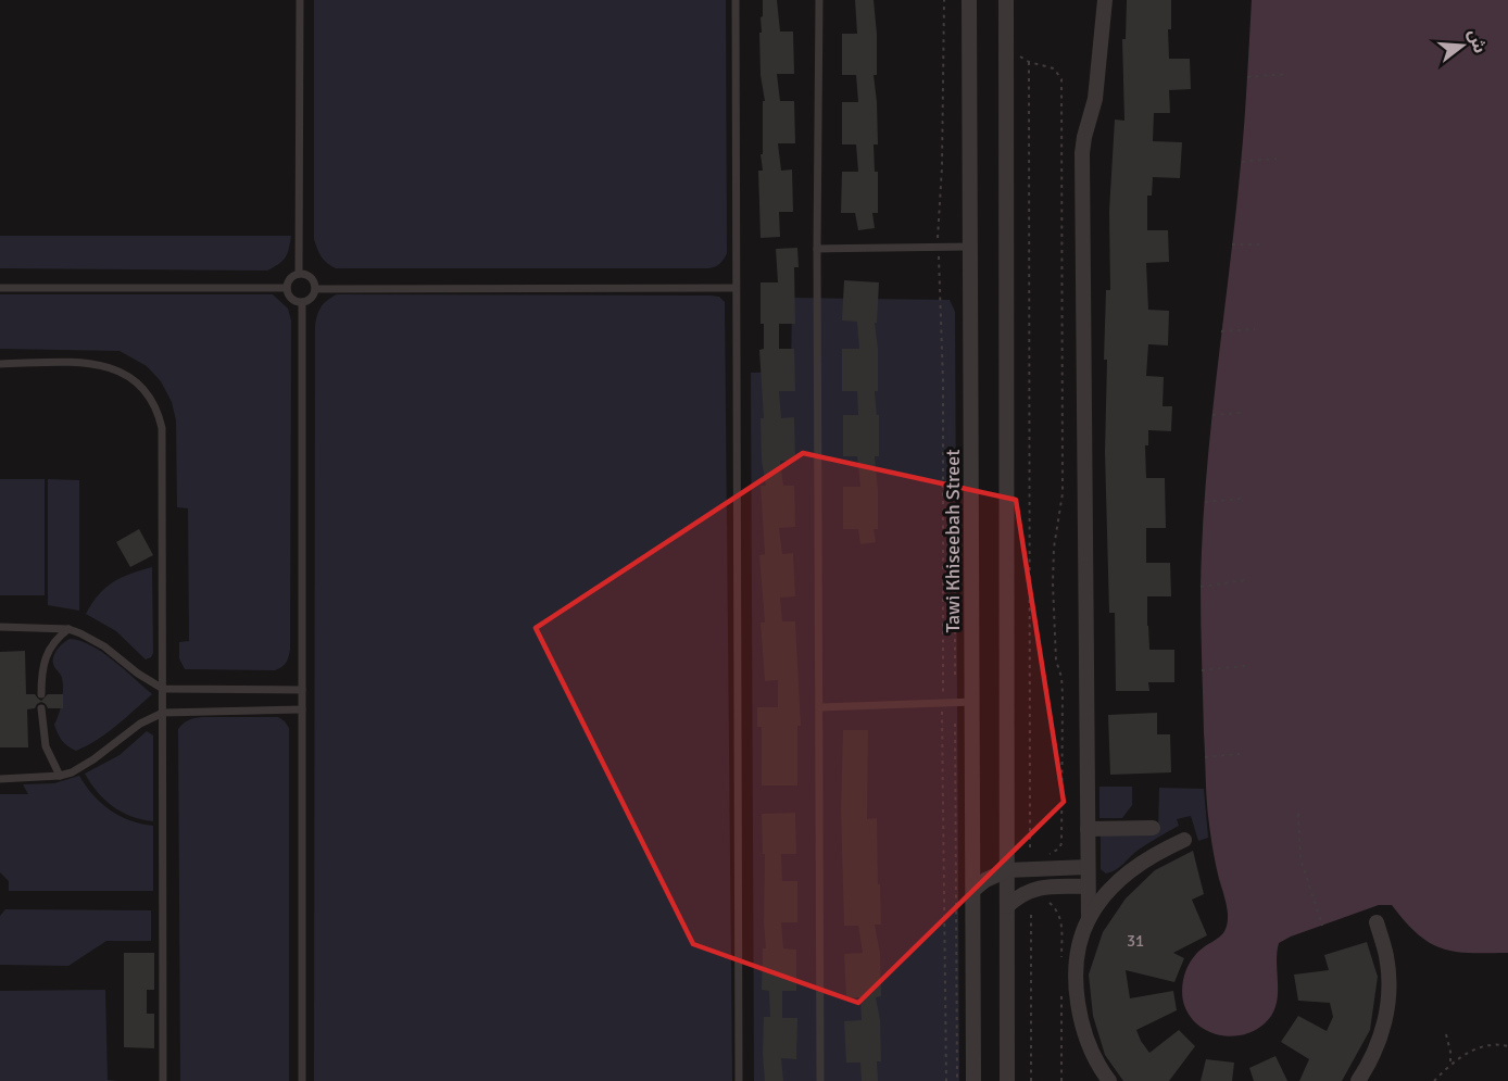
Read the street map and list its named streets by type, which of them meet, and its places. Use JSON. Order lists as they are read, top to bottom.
{
  "streets": {
    "street": ["Tawi Khiseebah Street"]
  },
  "house_numbers": ["31"],
  "north": "right"
}
